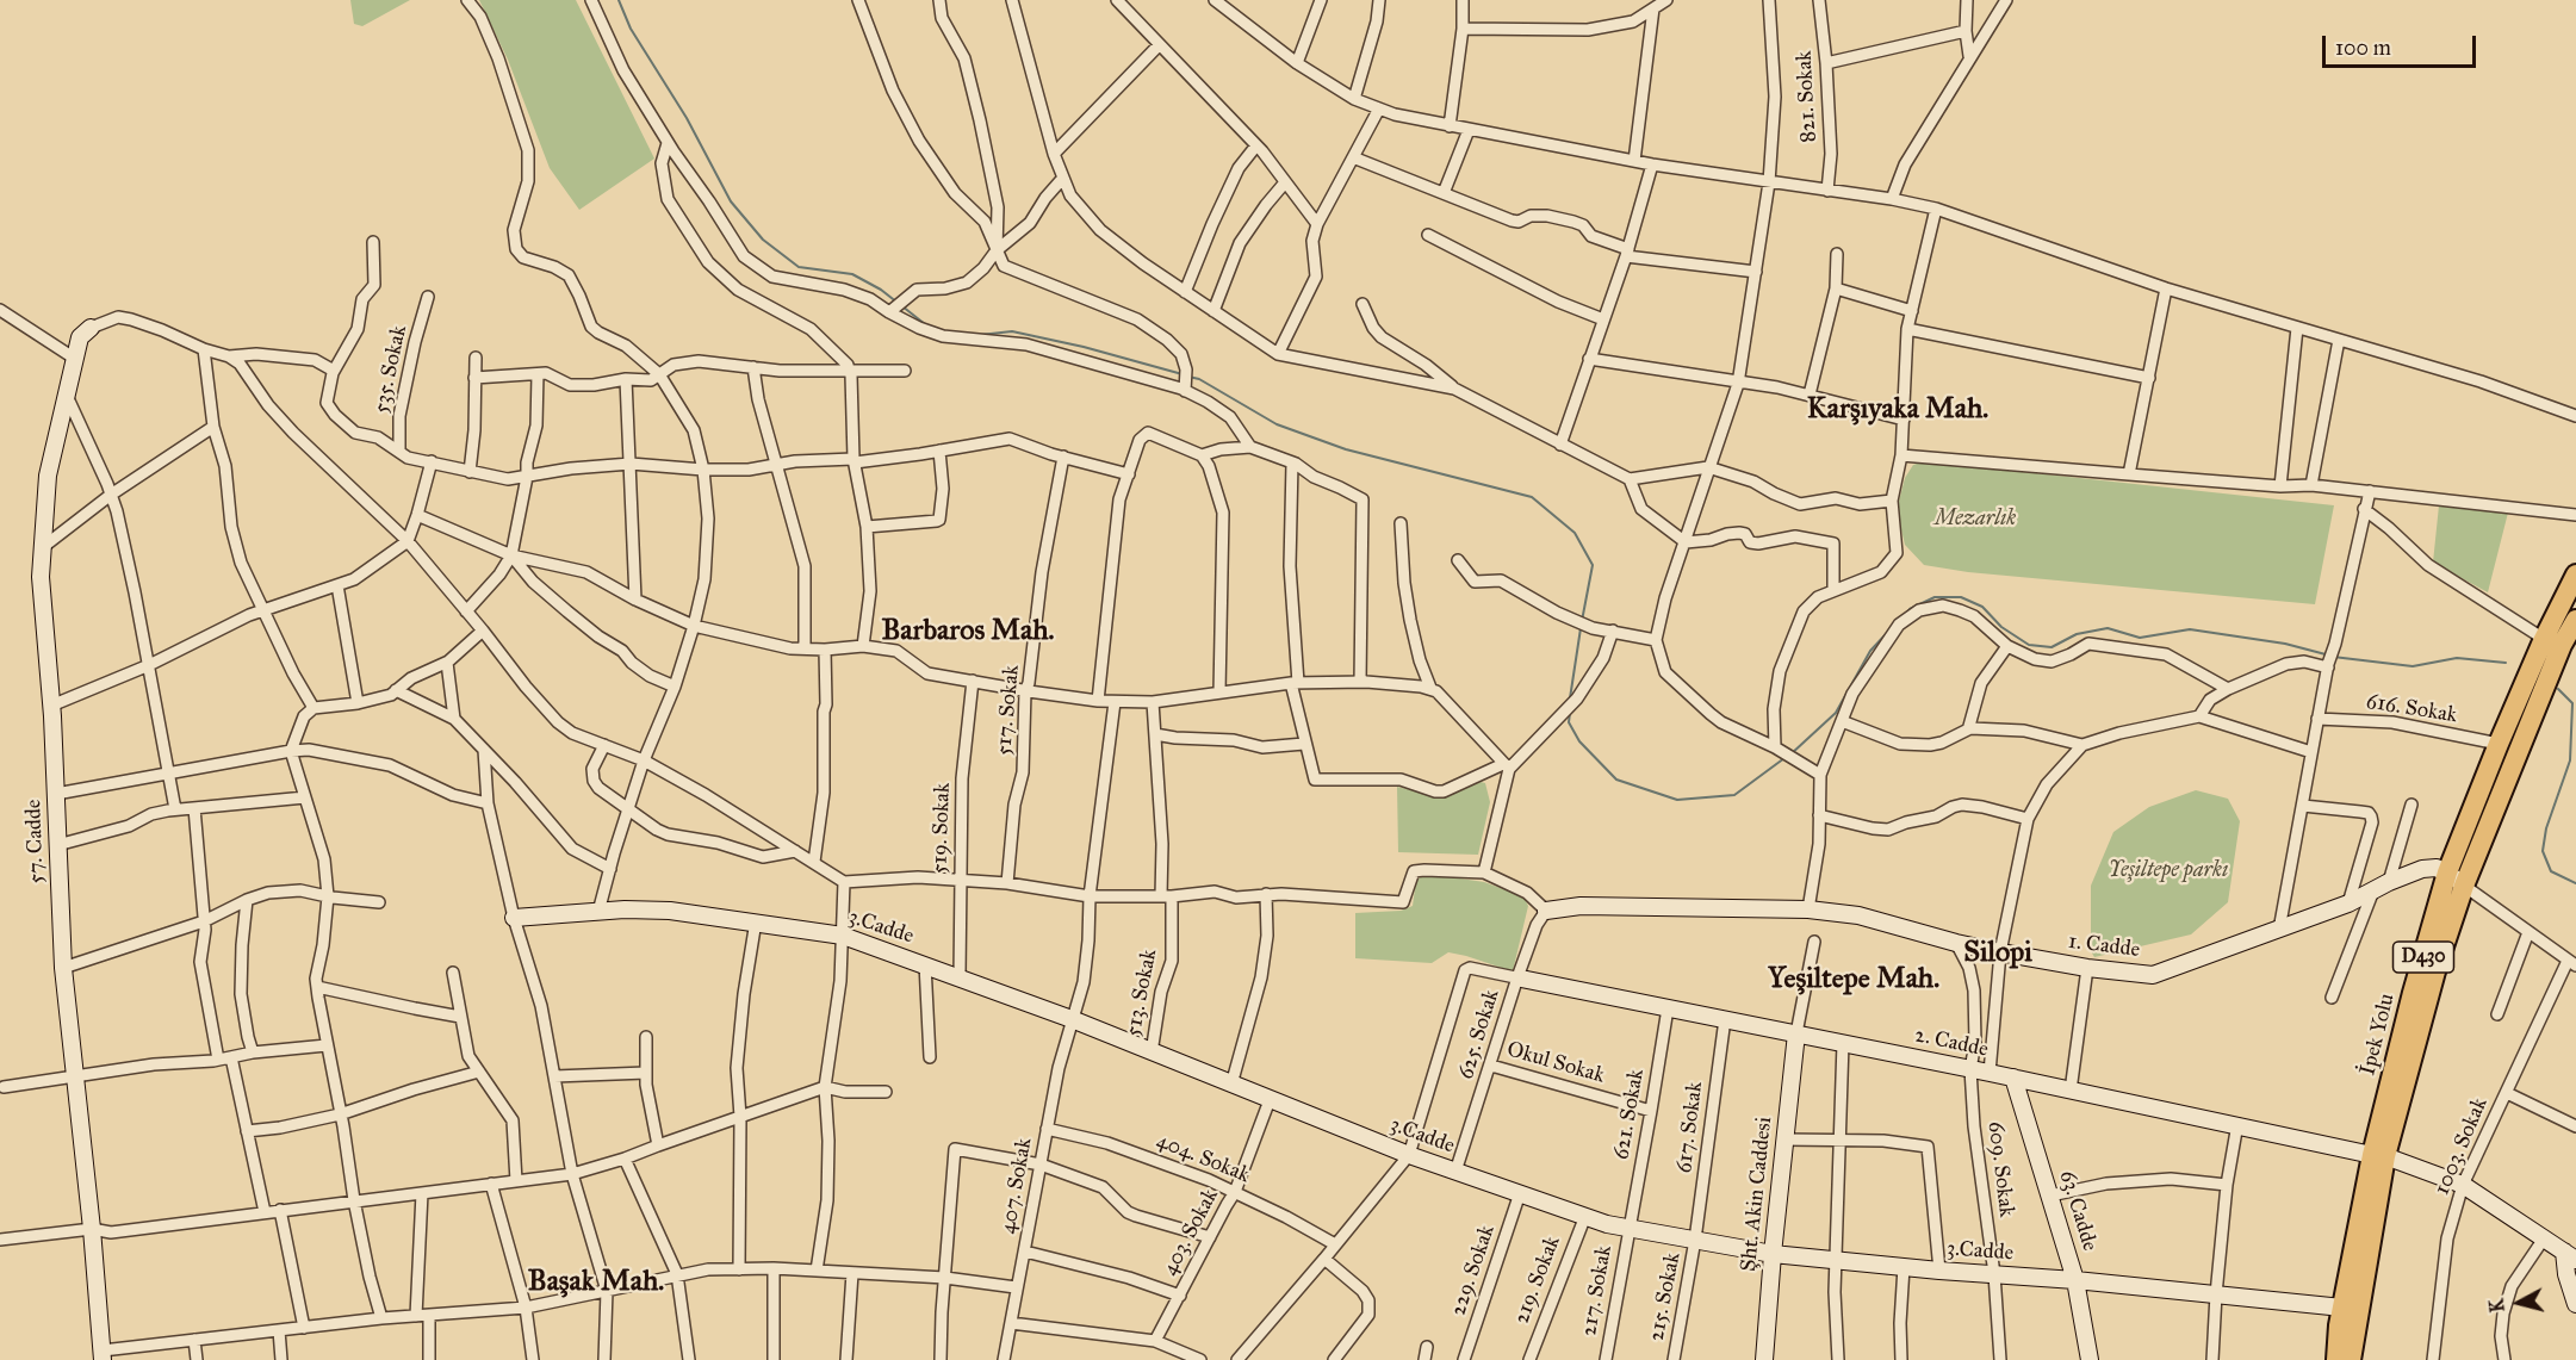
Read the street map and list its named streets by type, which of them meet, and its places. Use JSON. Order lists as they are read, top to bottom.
{
  "streets": {
    "highway": ["D430", "İpek Yolu"],
    "street": [
      "821. Sokak",
      "535. Sokak",
      "616. Sokak",
      "517. Sokak",
      "519. Sokak",
      "57. Cadde",
      "3.Cadde",
      "1. Cadde",
      "513. Sokak",
      "625. Sokak",
      "2. Cadde",
      "Okul Sokak",
      "621. Sokak",
      "617. Sokak",
      "1003. Sokak",
      "404. Sokak",
      "609. Sokak",
      "407. Sokak",
      "Şht. Akin Caddesi",
      "63. Cadde",
      "403. Sokak",
      "229. Sokak",
      "219. Sokak",
      "217. Sokak",
      "215. Sokak"
    ]
  },
  "crossings": [
    ["616. Sokak", "İpek Yolu"],
    ["519. Sokak", "3.Cadde"],
    ["3.Cadde", "513. Sokak"],
    ["3.Cadde", "625. Sokak"],
    ["3.Cadde", "İpek Yolu"],
    ["3.Cadde", "621. Sokak"],
    ["3.Cadde", "617. Sokak"],
    ["3.Cadde", "609. Sokak"],
    ["3.Cadde", "407. Sokak"],
    ["3.Cadde", "Şht. Akin Caddesi"],
    ["3.Cadde", "63. Cadde"],
    ["3.Cadde", "403. Sokak"],
    ["3.Cadde", "229. Sokak"],
    ["3.Cadde", "219. Sokak"],
    ["3.Cadde", "217. Sokak"],
    ["3.Cadde", "215. Sokak"],
    ["1. Cadde", "625. Sokak"],
    ["1. Cadde", "İpek Yolu"],
    ["1. Cadde", "609. Sokak"],
    ["D430", "İpek Yolu"],
    ["D430", "2. Cadde"],
    ["625. Sokak", "2. Cadde"],
    ["625. Sokak", "Okul Sokak"],
    ["İpek Yolu", "2. Cadde"],
    ["2. Cadde", "621. Sokak"],
    ["2. Cadde", "617. Sokak"],
    ["2. Cadde", "1003. Sokak"],
    ["2. Cadde", "609. Sokak"],
    ["2. Cadde", "Şht. Akin Caddesi"],
    ["2. Cadde", "63. Cadde"],
    ["Okul Sokak", "621. Sokak"],
    ["621. Sokak", "217. Sokak"],
    ["617. Sokak", "215. Sokak"],
    ["404. Sokak", "407. Sokak"],
    ["404. Sokak", "403. Sokak"]
  ],
  "districts": [
    "Karşıyaka Mah.",
    "Barbaros Mah.",
    "Silopi",
    "Yeşiltepe Mah.",
    "Başak Mah."
  ],
  "parks": ["Mezarlık", "Yeşiltepe parkı"],
  "scale_bar": "100 m",
  "north": "left"
}
